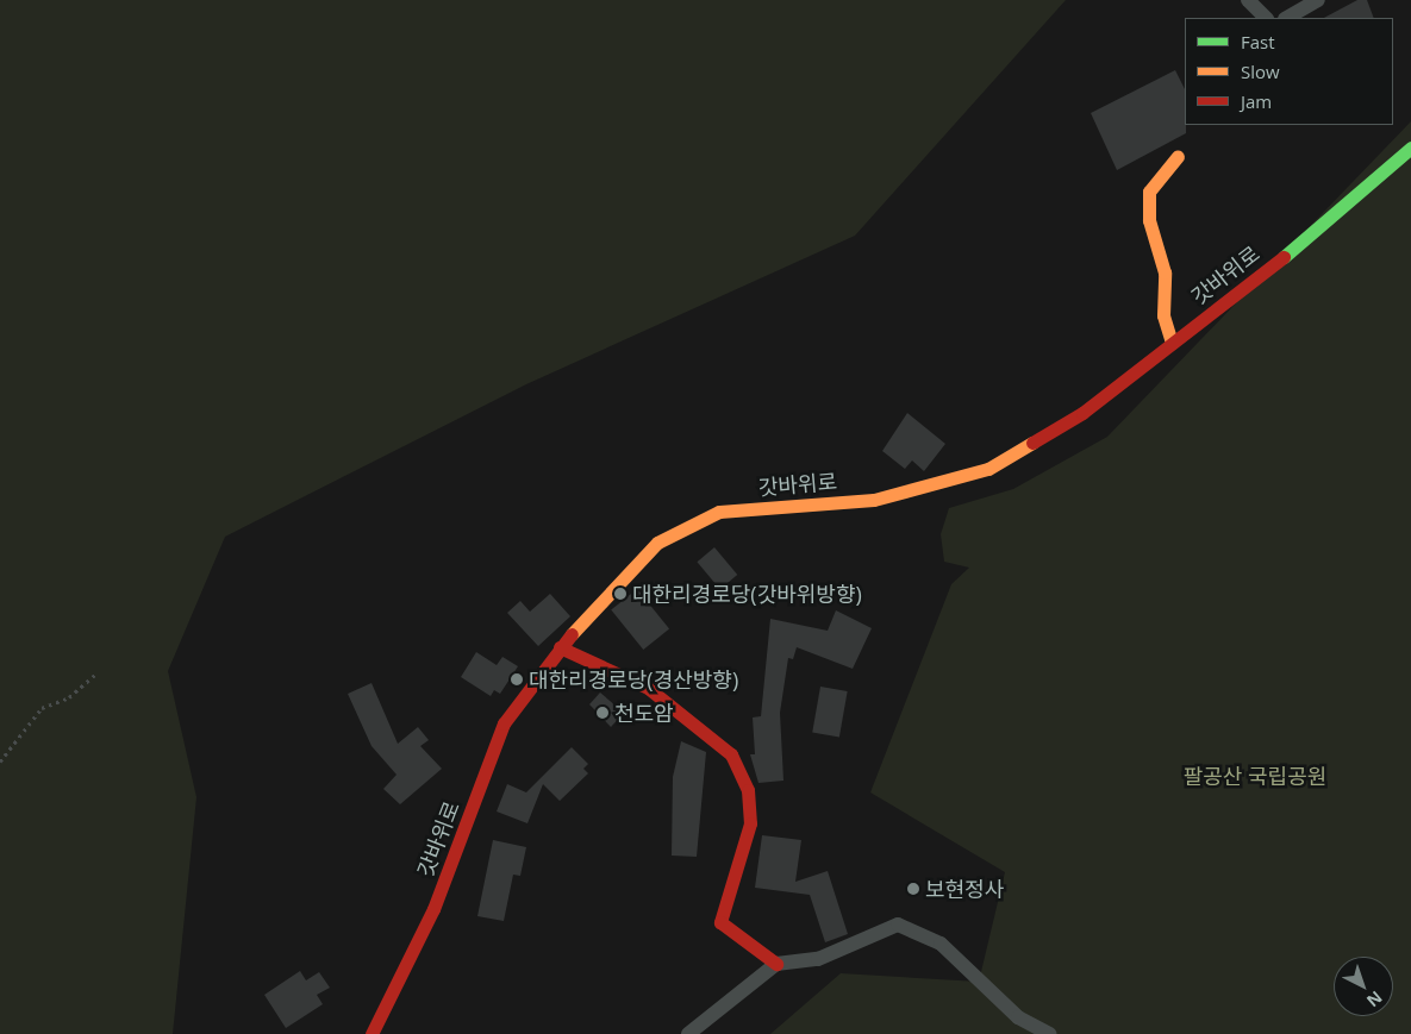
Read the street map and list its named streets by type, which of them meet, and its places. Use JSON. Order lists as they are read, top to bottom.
{
  "streets": {
    "street": ["갓바위로"]
  },
  "parks": ["팔공산 국립공원"],
  "places": [
    "대한리경로당(갓바위방향)",
    "대한리경로당(경산방향)",
    "천도암",
    "보현정사"
  ],
  "legend": ["Fast", "Slow", "Jam"],
  "north": "bottom right"
}
